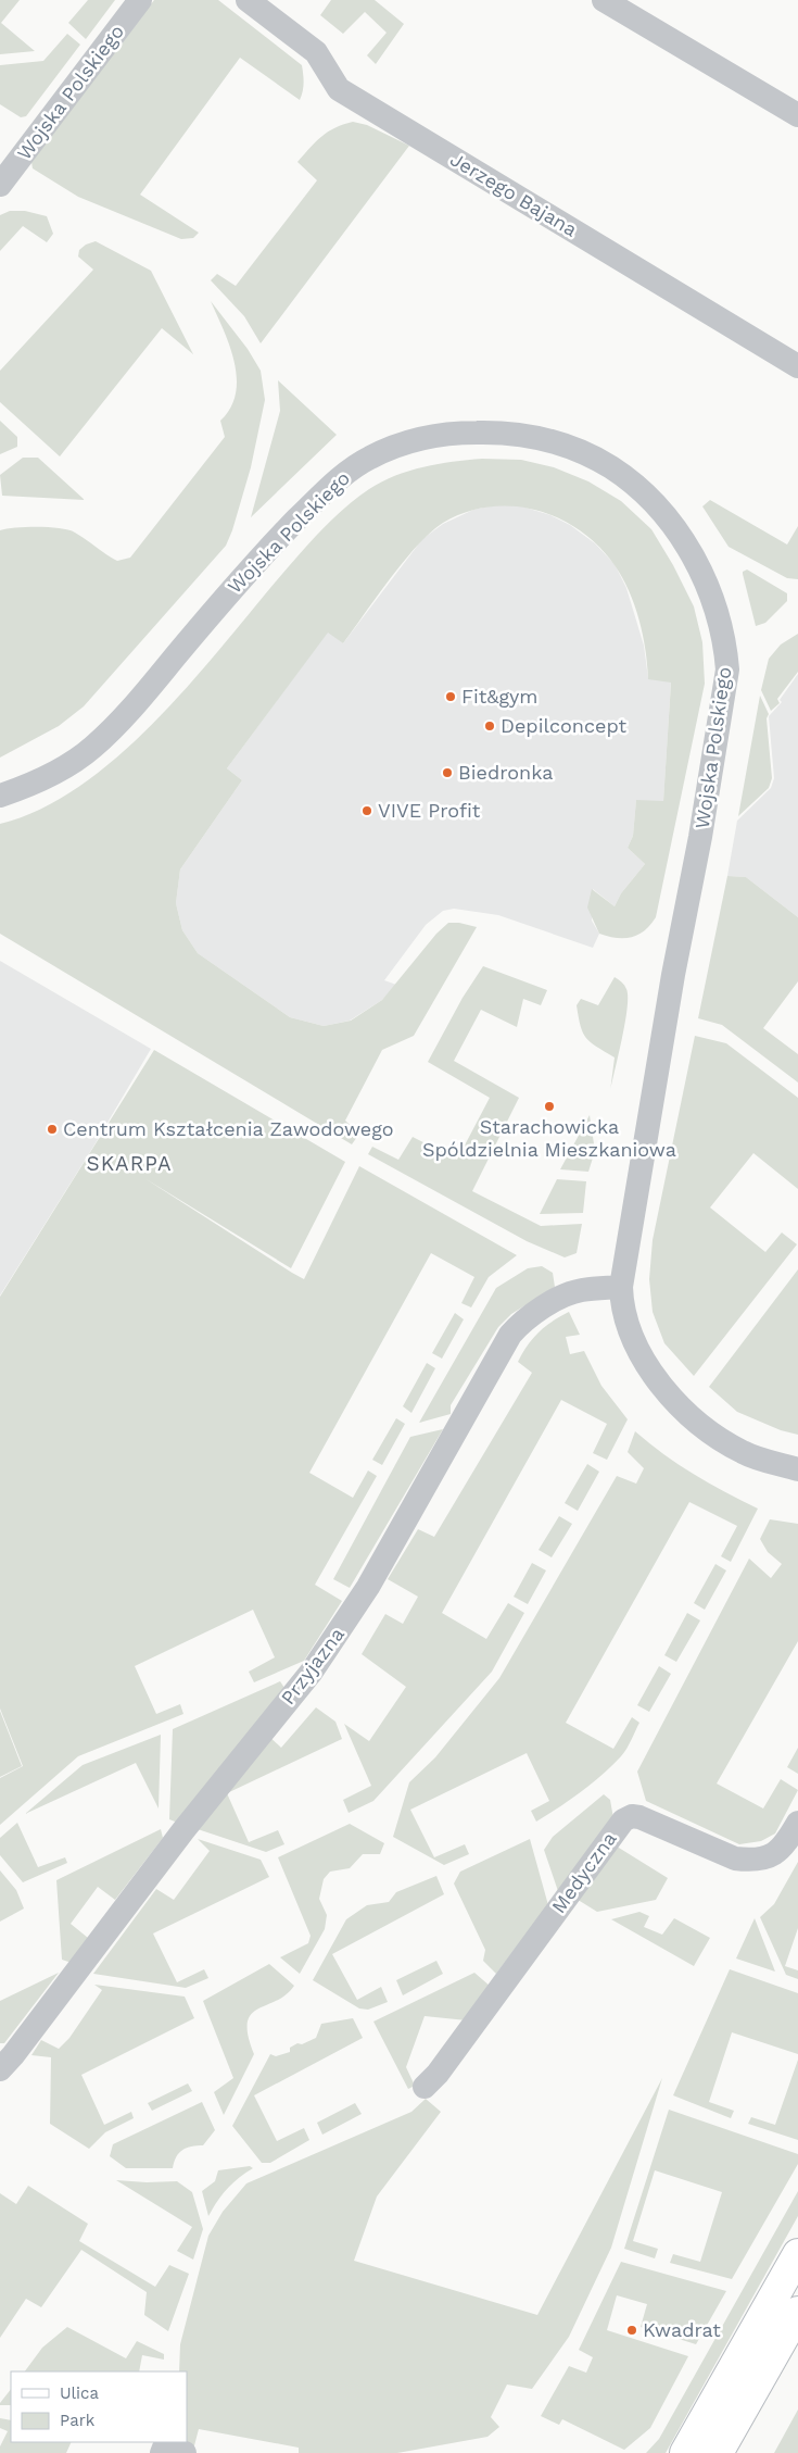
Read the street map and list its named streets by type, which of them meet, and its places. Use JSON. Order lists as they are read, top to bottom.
{
  "streets": {
    "street": [
      "Wojska Polskiego",
      "Jerzego Bajana",
      "Przyjazna",
      "Medyczna"
    ]
  },
  "crossings": [
    ["Wojska Polskiego", "Przyjazna"]
  ],
  "districts": ["SKARPA"],
  "places": [
    "Fit&gym",
    "Depilconcept",
    "Biedronka",
    "VIVE Profit",
    "Starachowicka Spóldzielnia Mieszkaniowa",
    "Centrum Kształcenia Zawodowego",
    "Kwadrat"
  ],
  "legend": ["Ulica", "Park"]
}
